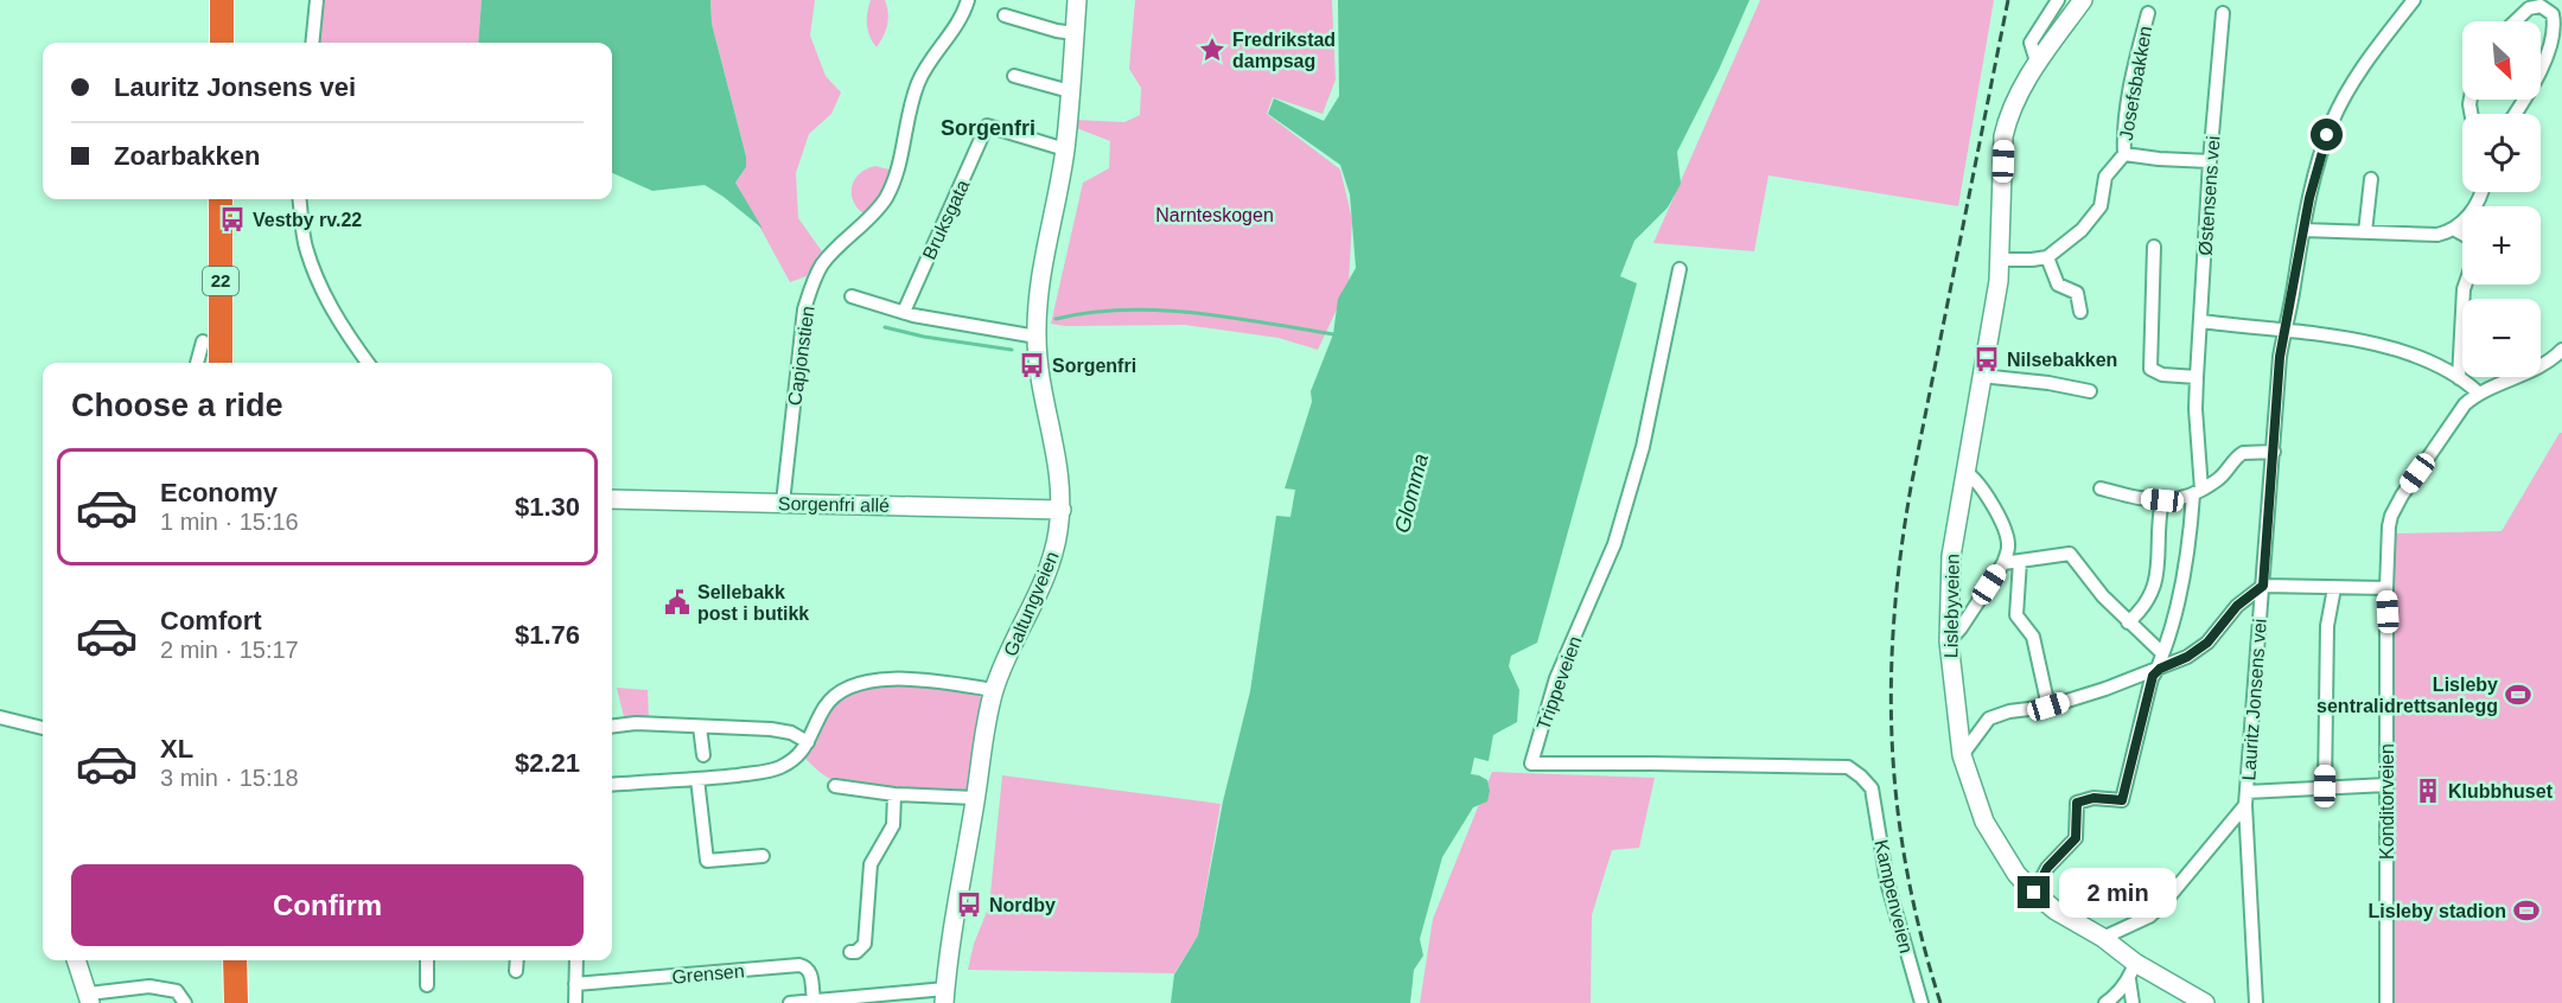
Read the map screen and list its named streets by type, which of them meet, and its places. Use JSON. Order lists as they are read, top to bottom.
{
  "streets": {
    "highway": ["22"],
    "street": [
      "Josefsbakken",
      "Østensens vei",
      "Bruksgata",
      "Capjonstien",
      "Sorgenfri allé",
      "Galtungveien",
      "Lislebyveien",
      "Trippeveien",
      "Lauritz Jonsens vei",
      "Konditorveien",
      "Kampenveien",
      "Grensen"
    ]
  },
  "crossings": [
    ["Josefsbakken", "Østensens vei"],
    ["Østensens vei", "Lislebyveien"],
    ["Bruksgata", "Galtungveien"],
    ["Capjonstien", "Sorgenfri allé"],
    ["Sorgenfri allé", "Galtungveien"],
    ["Trippeveien", "Kampenveien"]
  ],
  "districts": ["Sorgenfri"],
  "water": ["Glomma"],
  "parks": ["Narnteskogen"],
  "places": {
    "place": ["Fredrikstad dampsag"],
    "bus stop": [
      "Vestby rv.22",
      "Nilsebakken",
      "Sorgenfri",
      "Nordby"
    ],
    "public building": ["Sellebakk post i butikk"],
    "sports": ["Lisleby sentralidrettsanlegg", "Lisleby stadion"],
    "building": ["Klubbhuset"]
  },
  "north": "bottom right",
  "page": {
    "map_buttons": ["+", "−"],
    "banner": ["Lauritz Jonsens vei", "Zoarbakken"],
    "heading": "Choose a ride",
    "list": [
      {
        "name": "Economy",
        "note": "1 min · 15:16",
        "value": "$1.30"
      },
      {
        "name": "Comfort",
        "note": "2 min · 15:17",
        "value": "$1.76"
      },
      {
        "name": "XL",
        "note": "3 min · 15:18",
        "value": "$2.21"
      }
    ],
    "buttons": "Confirm",
    "bubble": "2 min"
  }
}
